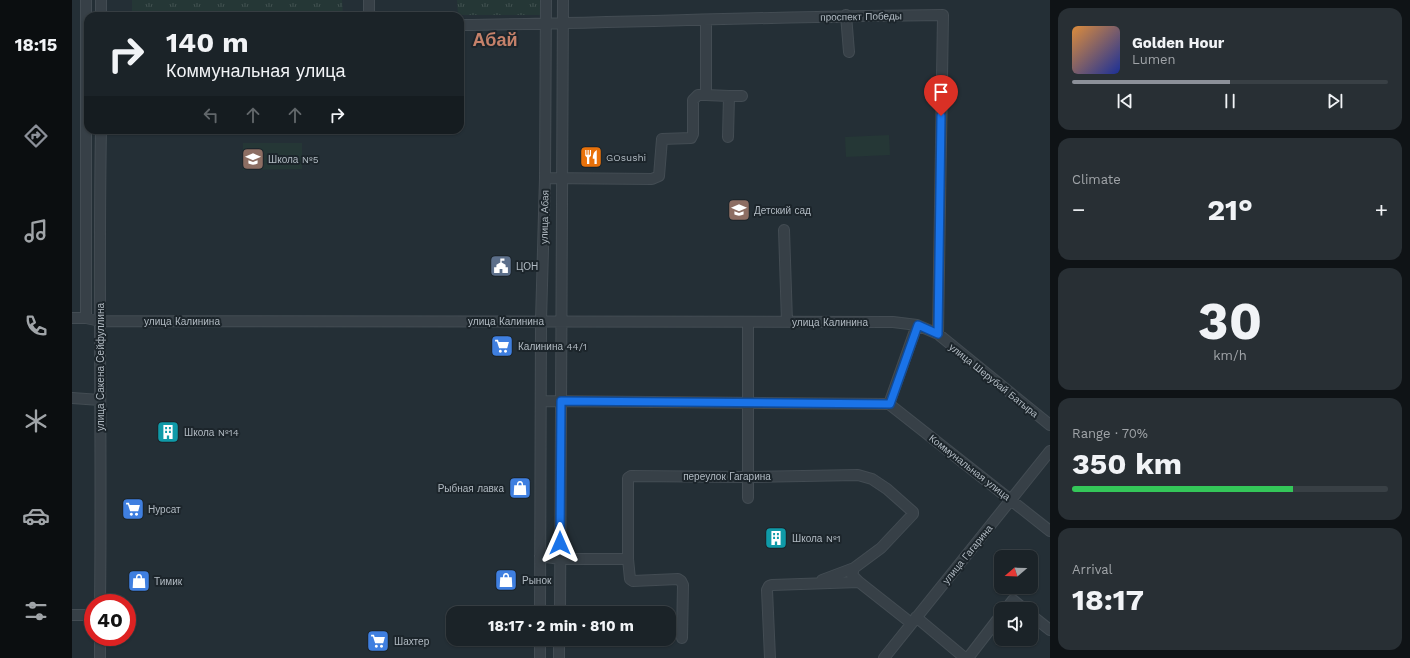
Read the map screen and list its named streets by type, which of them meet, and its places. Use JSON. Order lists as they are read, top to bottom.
{
  "streets": {
    "street": [
      "проспект Победы",
      "улица Абая",
      "улица Калинина",
      "улица Сакена Сейфуллина",
      "улица Шерубай Батыра",
      "Коммунальная улица",
      "переулок Гагарина",
      "улица Гагарина"
    ]
  },
  "crossings": [
    ["проспект Победы", "улица Калинина"],
    ["проспект Победы", "улица Шерубай Батыра"],
    ["улица Абая", "улица Калинина"],
    ["улица Калинина", "улица Сакена Сейфуллина"],
    ["улица Калинина", "улица Шерубай Батыра"],
    ["Коммунальная улица", "улица Гагарина"]
  ],
  "districts": ["Абай"],
  "places": {
    "restaurant": ["GOsushi"],
    "school or university": ["Школа №5", "Детский сад"],
    "public building": ["ЦОН"],
    "supermarket": ["Калинина 44/1", "Нурсат", "Шахтер"],
    "building": ["Школа №14", "Школа №1"],
    "shop": ["Рыбная лавка", "Рынок", "Тимик"]
  },
  "north": "left",
  "page": {
    "tabs": "18:15",
    "turn": ["140 m", "Коммунальная улица"],
    "song": ["Golden Hour", "Lumen"],
    "tile": [
      "Climate",
      ["30", "km/h"],
      ["Range · 70%", "350 km"],
      ["Arrival", "18:17"]
    ],
    "heat": ["−", "21°", "+"],
    "limit": "40",
    "trip": "18:17 · 2 min · 810 m"
  }
}
